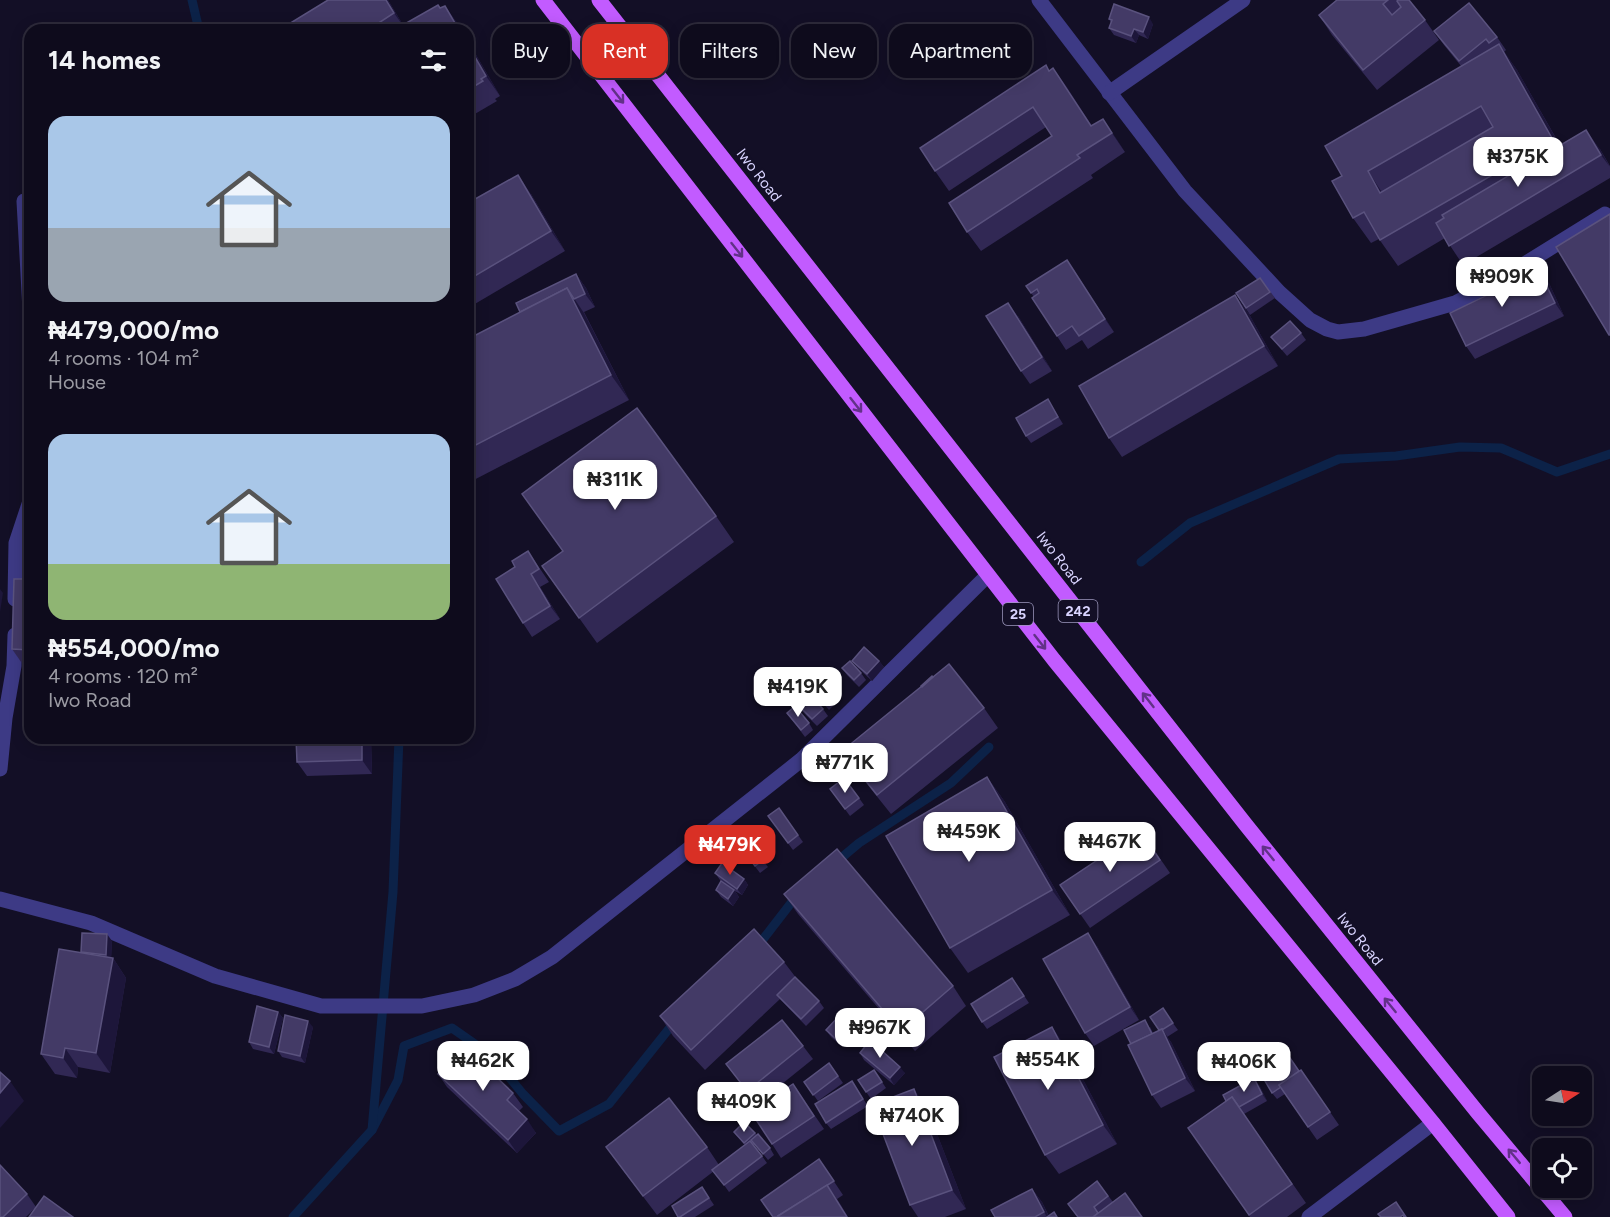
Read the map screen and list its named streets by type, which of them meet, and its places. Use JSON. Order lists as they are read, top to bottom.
{
  "streets": {
    "main road": ["Iwo Road", "242", "25"]
  },
  "north": "right",
  "page": {
    "chip": [
      "Buy",
      "Rent",
      "Filters",
      "New",
      "Apartment"
    ],
    "heading": "14 homes",
    "list": [
      {
        "name": "₦479,000/mo",
        "note": "4 rooms · 104 m² · House"
      },
      {
        "name": "₦554,000/mo",
        "note": "4 rooms · 120 m² · Iwo Road"
      }
    ],
    "price": [
      "₦375K",
      "₦909K",
      "₦311K",
      "₦419K",
      "₦771K",
      "₦459K",
      "₦467K",
      "₦479K",
      "₦967K",
      "₦554K",
      "₦462K",
      "₦406K",
      "₦409K",
      "₦740K"
    ]
  }
}
